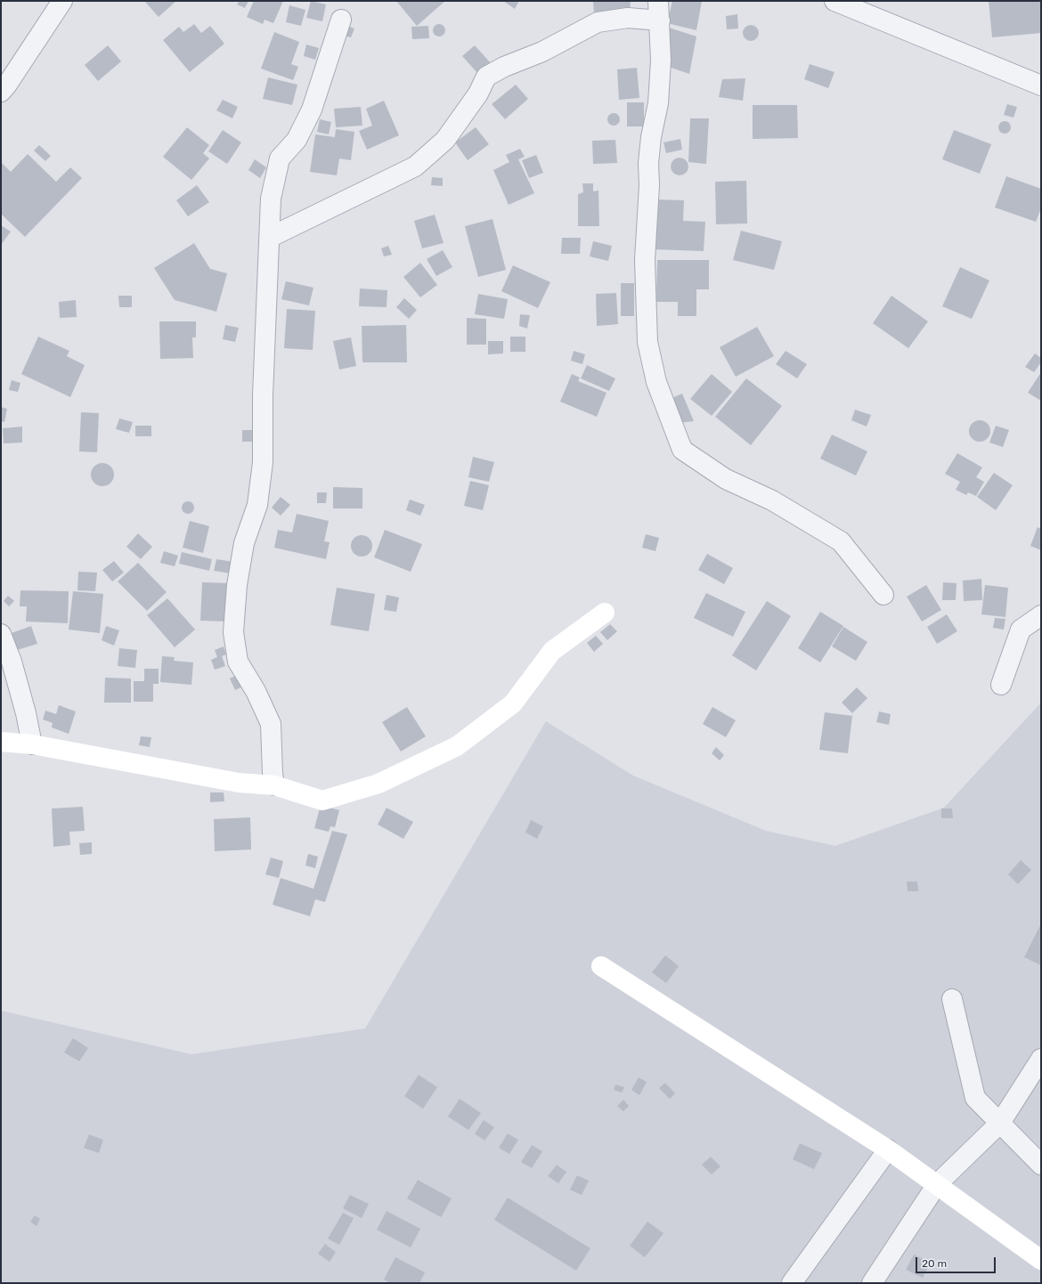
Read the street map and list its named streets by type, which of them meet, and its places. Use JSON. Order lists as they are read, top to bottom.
{
  "scale_bar": "20 m"
}
